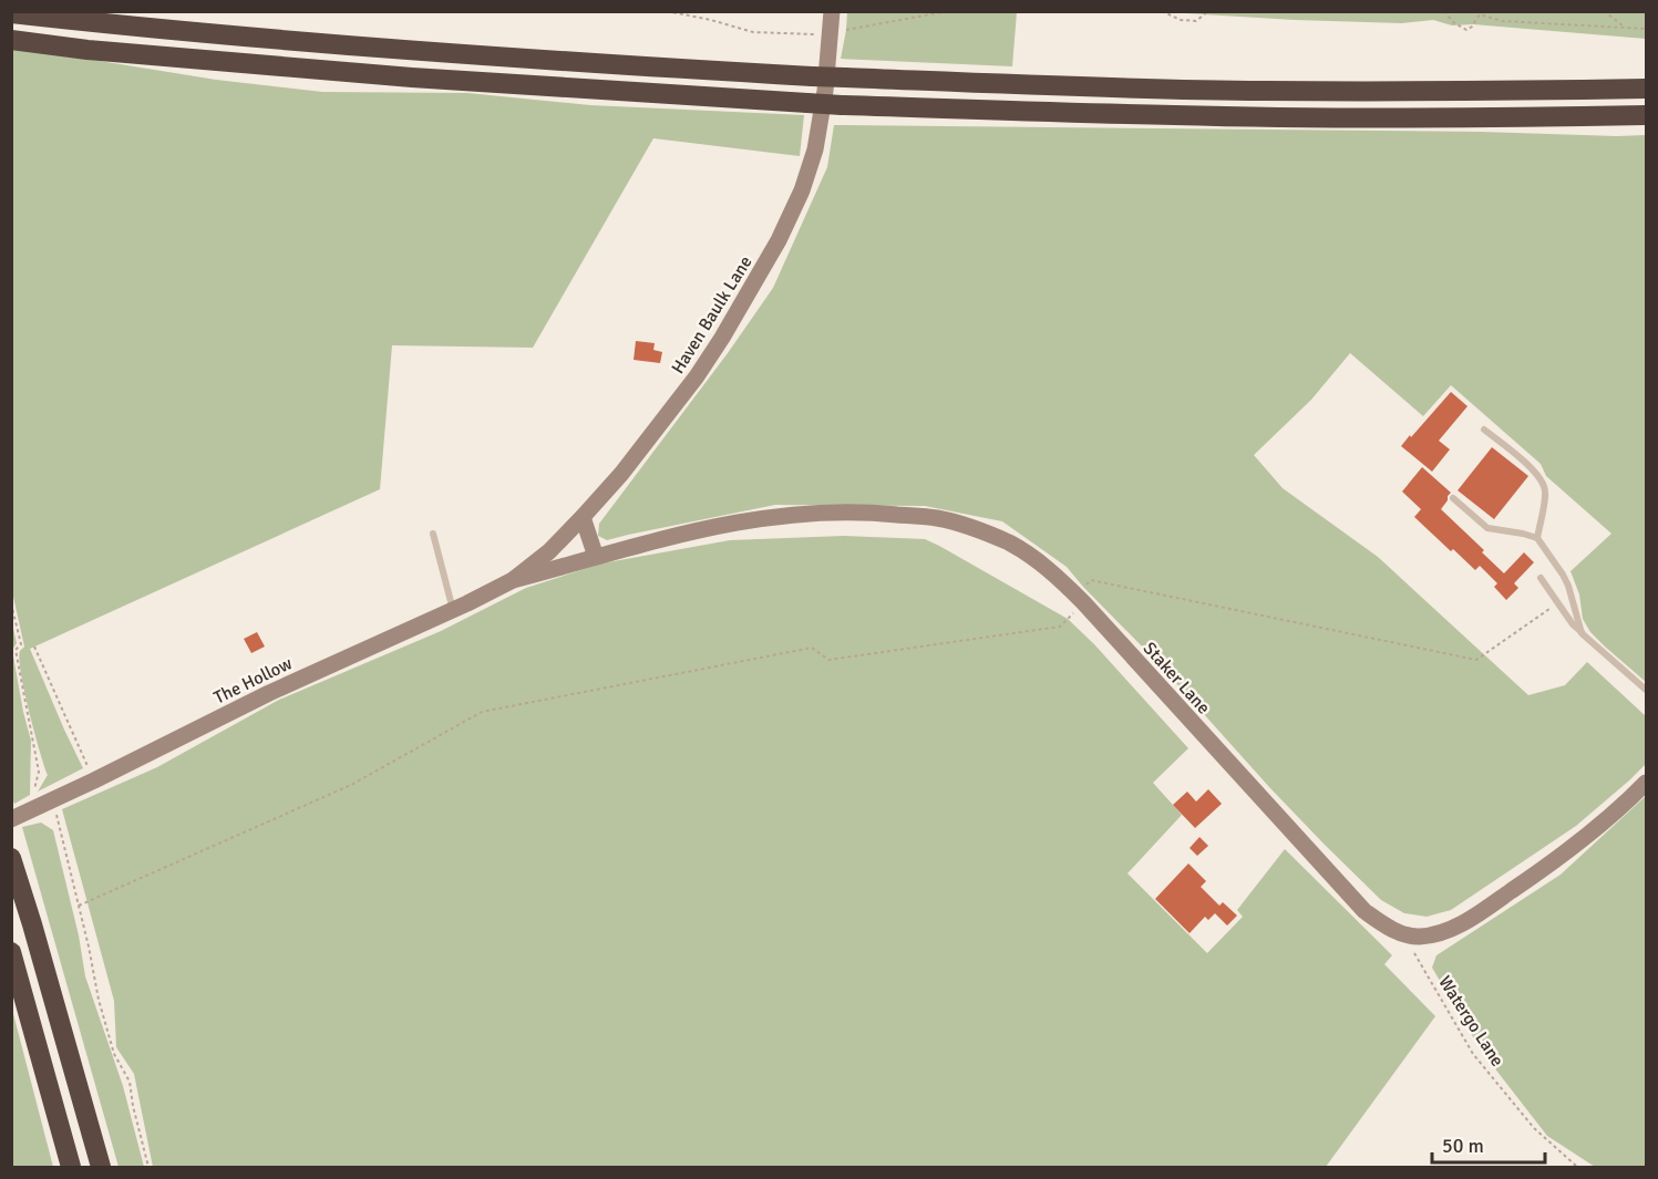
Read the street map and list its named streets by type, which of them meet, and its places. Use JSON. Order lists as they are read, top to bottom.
{
  "streets": {
    "street": ["Haven Baulk Lane", "Staker Lane", "The Hollow"],
    "path": ["Watergo Lane"]
  },
  "crossings": [
    ["Haven Baulk Lane", "Staker Lane"],
    ["Haven Baulk Lane", "The Hollow"],
    ["Staker Lane", "The Hollow"],
    ["Staker Lane", "Watergo Lane"]
  ],
  "scale_bar": "50 m"
}
